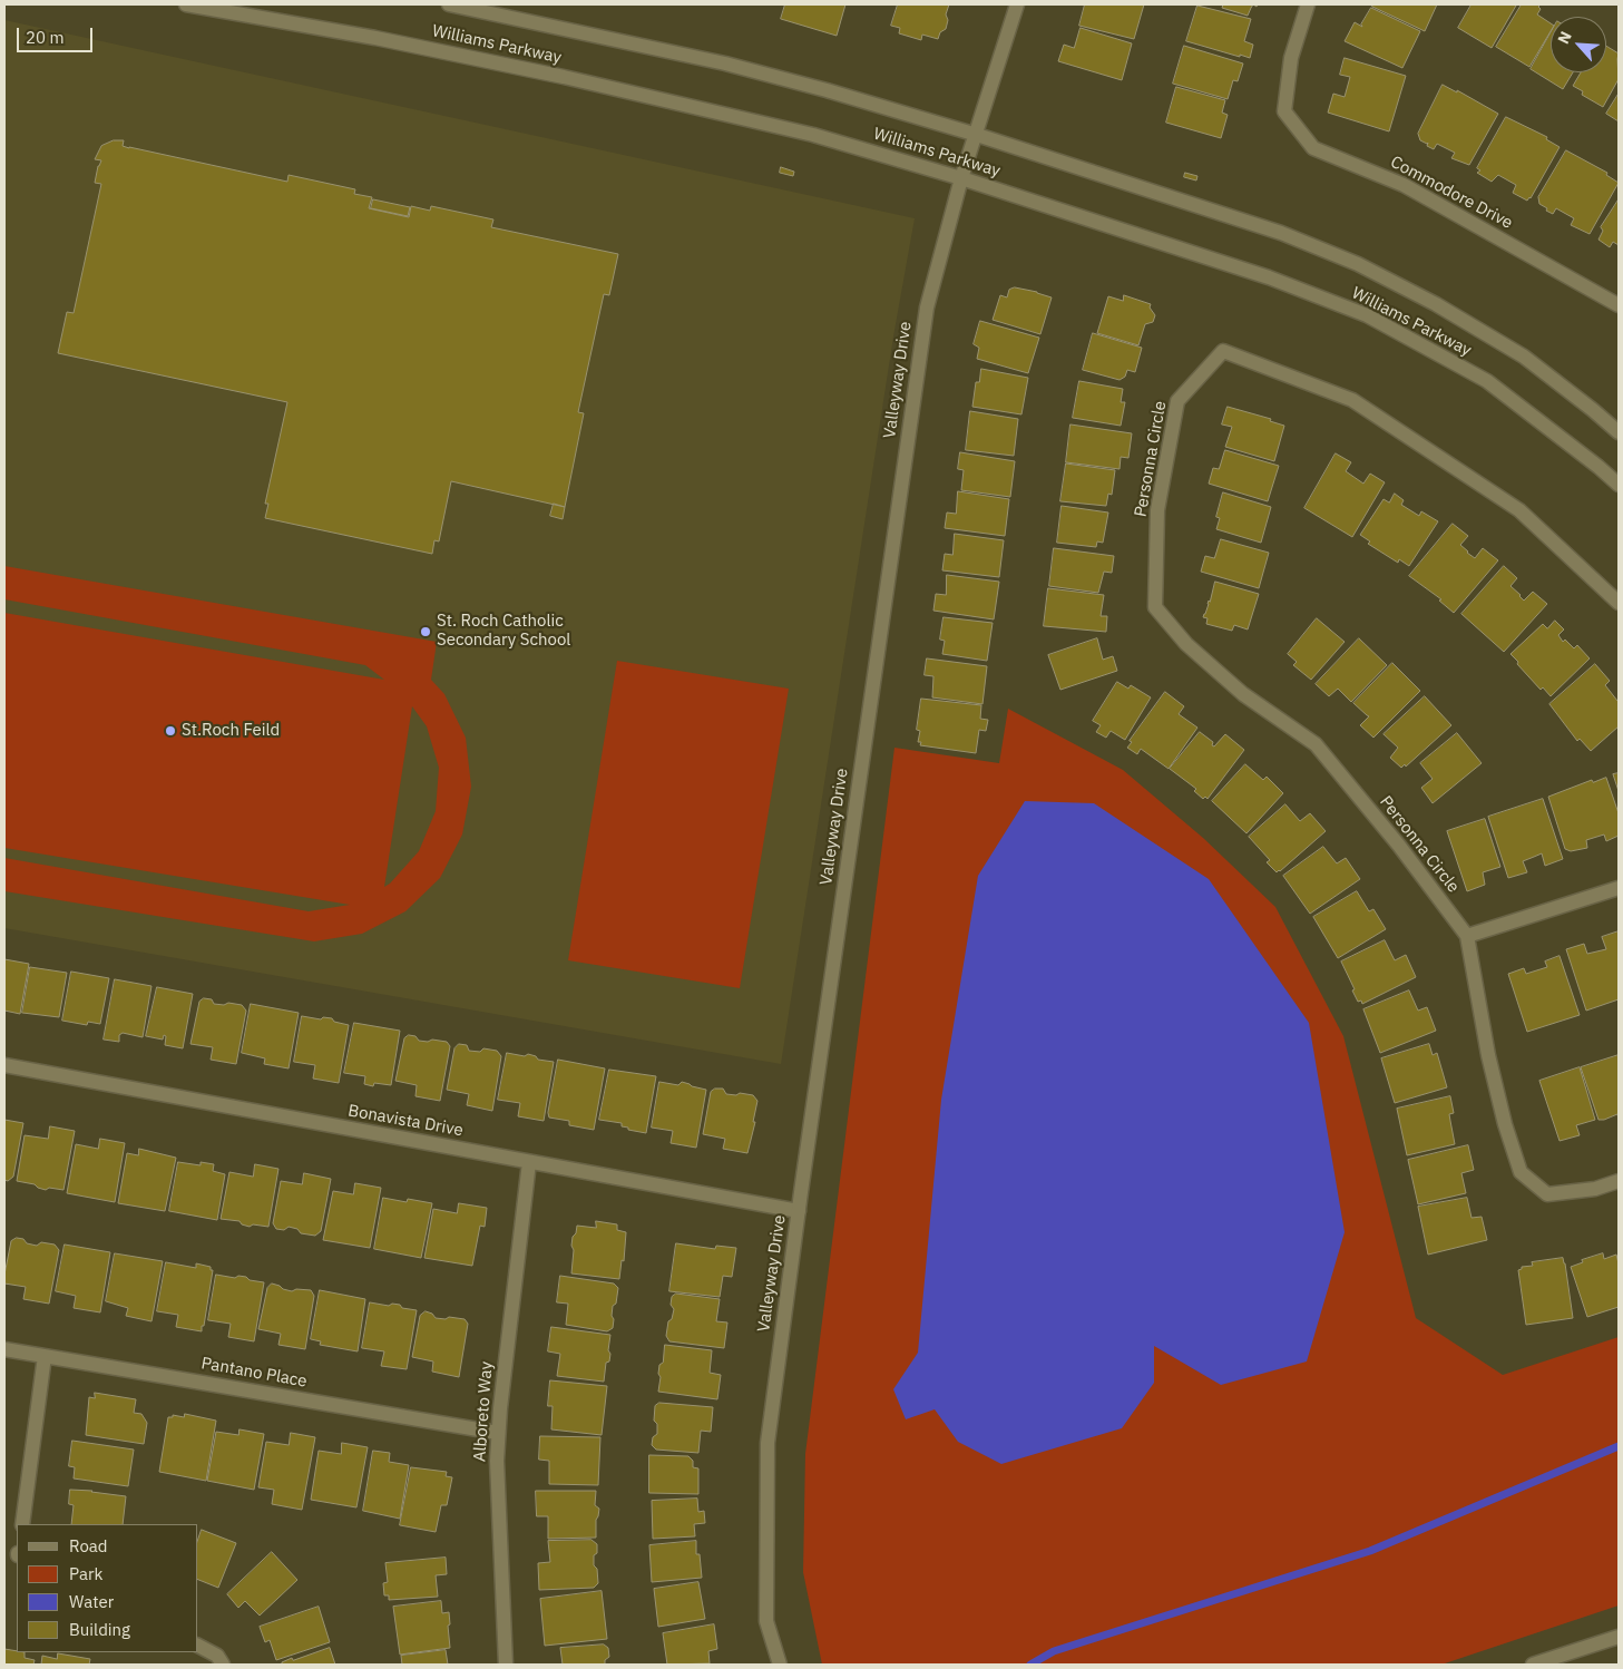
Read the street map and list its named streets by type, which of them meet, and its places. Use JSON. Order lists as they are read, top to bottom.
{
  "streets": {
    "street": [
      "Williams Parkway",
      "Commodore Drive",
      "Valleyway Drive",
      "Personna Circle",
      "Bonavista Drive",
      "Pantano Place",
      "Alboreto Way"
    ]
  },
  "crossings": [
    ["Williams Parkway", "Valleyway Drive"],
    ["Valleyway Drive", "Bonavista Drive"],
    ["Bonavista Drive", "Alboreto Way"],
    ["Pantano Place", "Alboreto Way"]
  ],
  "places": ["St. Roch Catholic Secondary School", "St.Roch Feild"],
  "legend": [
    "Road",
    "Park",
    "Water",
    "Building"
  ],
  "scale_bar": "20 m",
  "north": "top left"
}
